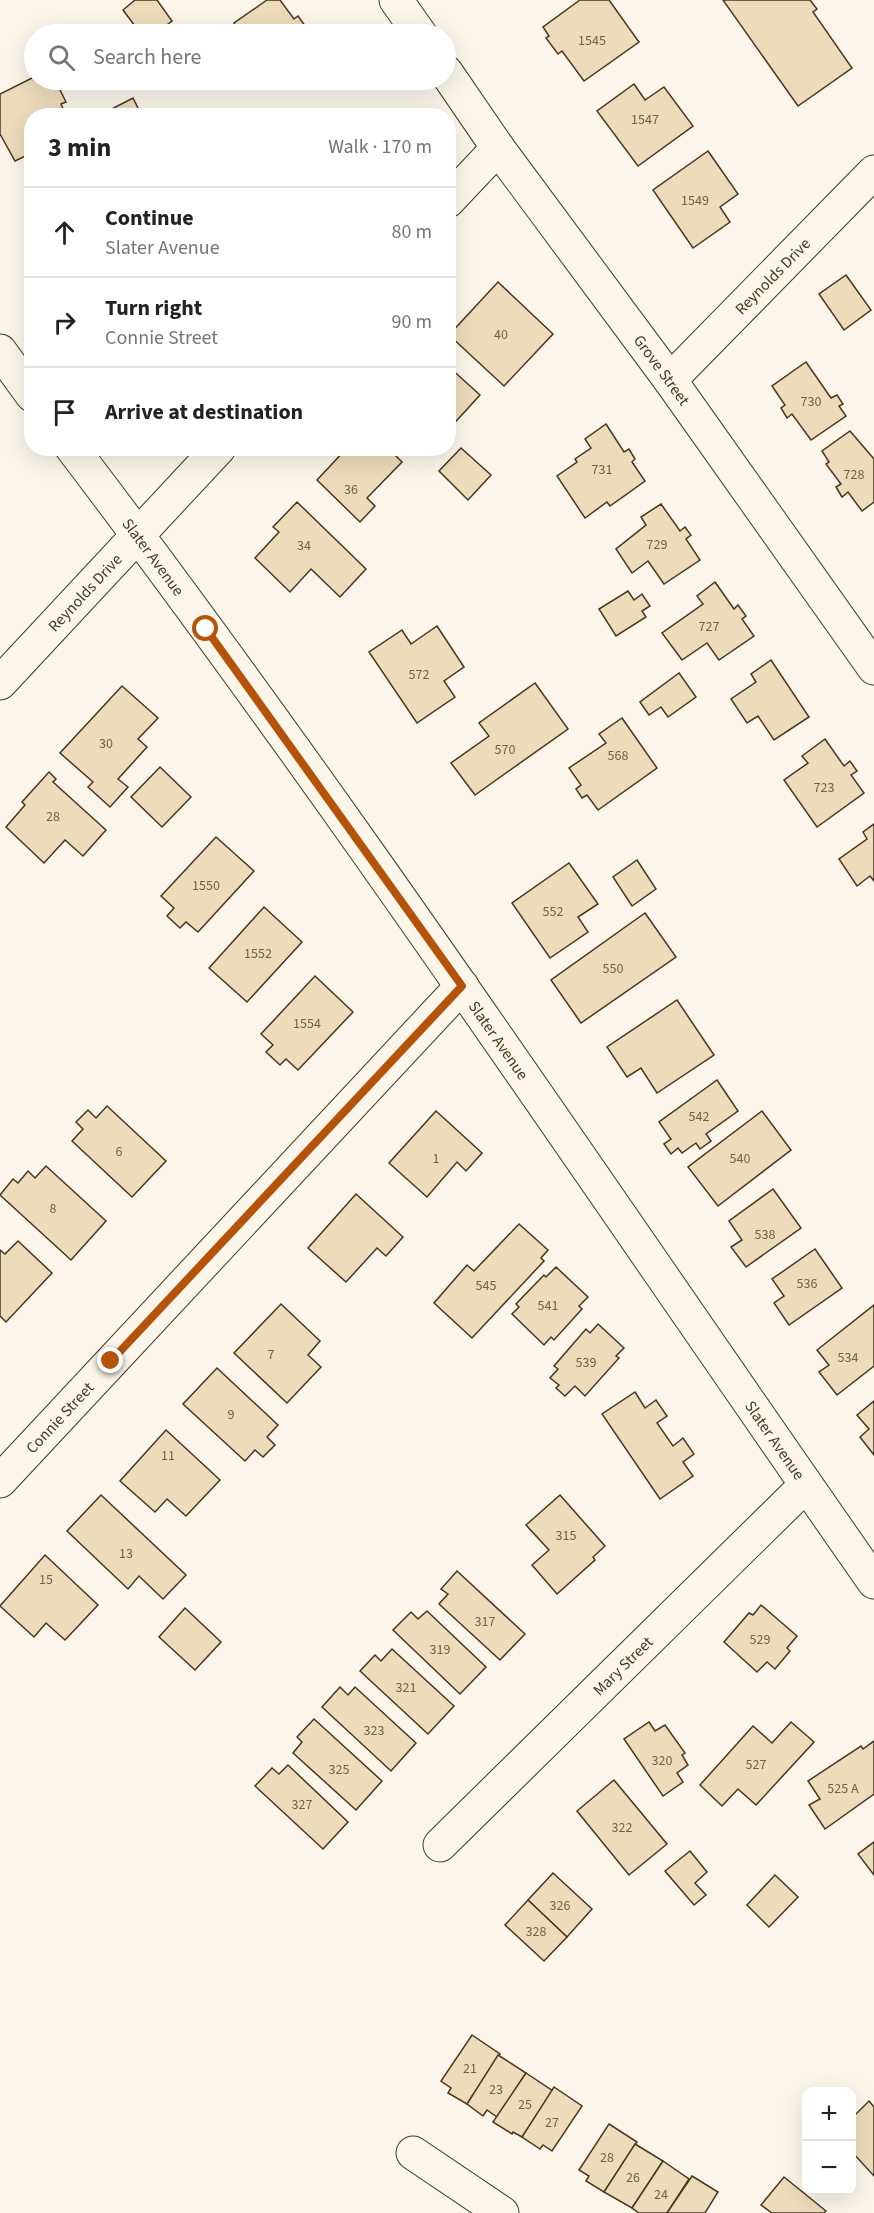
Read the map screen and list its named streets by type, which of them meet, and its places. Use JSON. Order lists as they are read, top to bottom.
{
  "streets": {
    "street": [
      "Reynolds Drive",
      "Grove Street",
      "Slater Avenue",
      "Connie Street",
      "Mary Street"
    ]
  },
  "crossings": [
    ["Reynolds Drive", "Grove Street"],
    ["Reynolds Drive", "Slater Avenue"],
    ["Slater Avenue", "Connie Street"],
    ["Slater Avenue", "Mary Street"]
  ],
  "house_numbers": [
    "1545",
    "1547",
    "1549",
    "40",
    "730",
    "731",
    "728",
    "36",
    "729",
    "34",
    "727",
    "572",
    "30",
    "570",
    "568",
    "723",
    "28",
    "1550",
    "552",
    "1552",
    "550",
    "1554",
    "542",
    "6",
    "1",
    "540",
    "8",
    "538",
    "536",
    "545",
    "541",
    "7",
    "534",
    "539",
    "9",
    "11",
    "315",
    "13",
    "15",
    "317",
    "529",
    "319",
    "321",
    "323",
    "320",
    "527",
    "325",
    "525 A",
    "327",
    "322",
    "326",
    "328",
    "21",
    "23",
    "25",
    "27",
    "28",
    "26",
    "24"
  ],
  "page": {
    "search": "Search here",
    "heading": ["3 min", "Walk · 170 m"],
    "list": [
      ["Continue", "Slater Avenue", "80 m"],
      ["Turn right", "Connie Street", "90 m"],
      "Arrive at destination"
    ],
    "map_buttons": ["+", "−"]
  }
}
